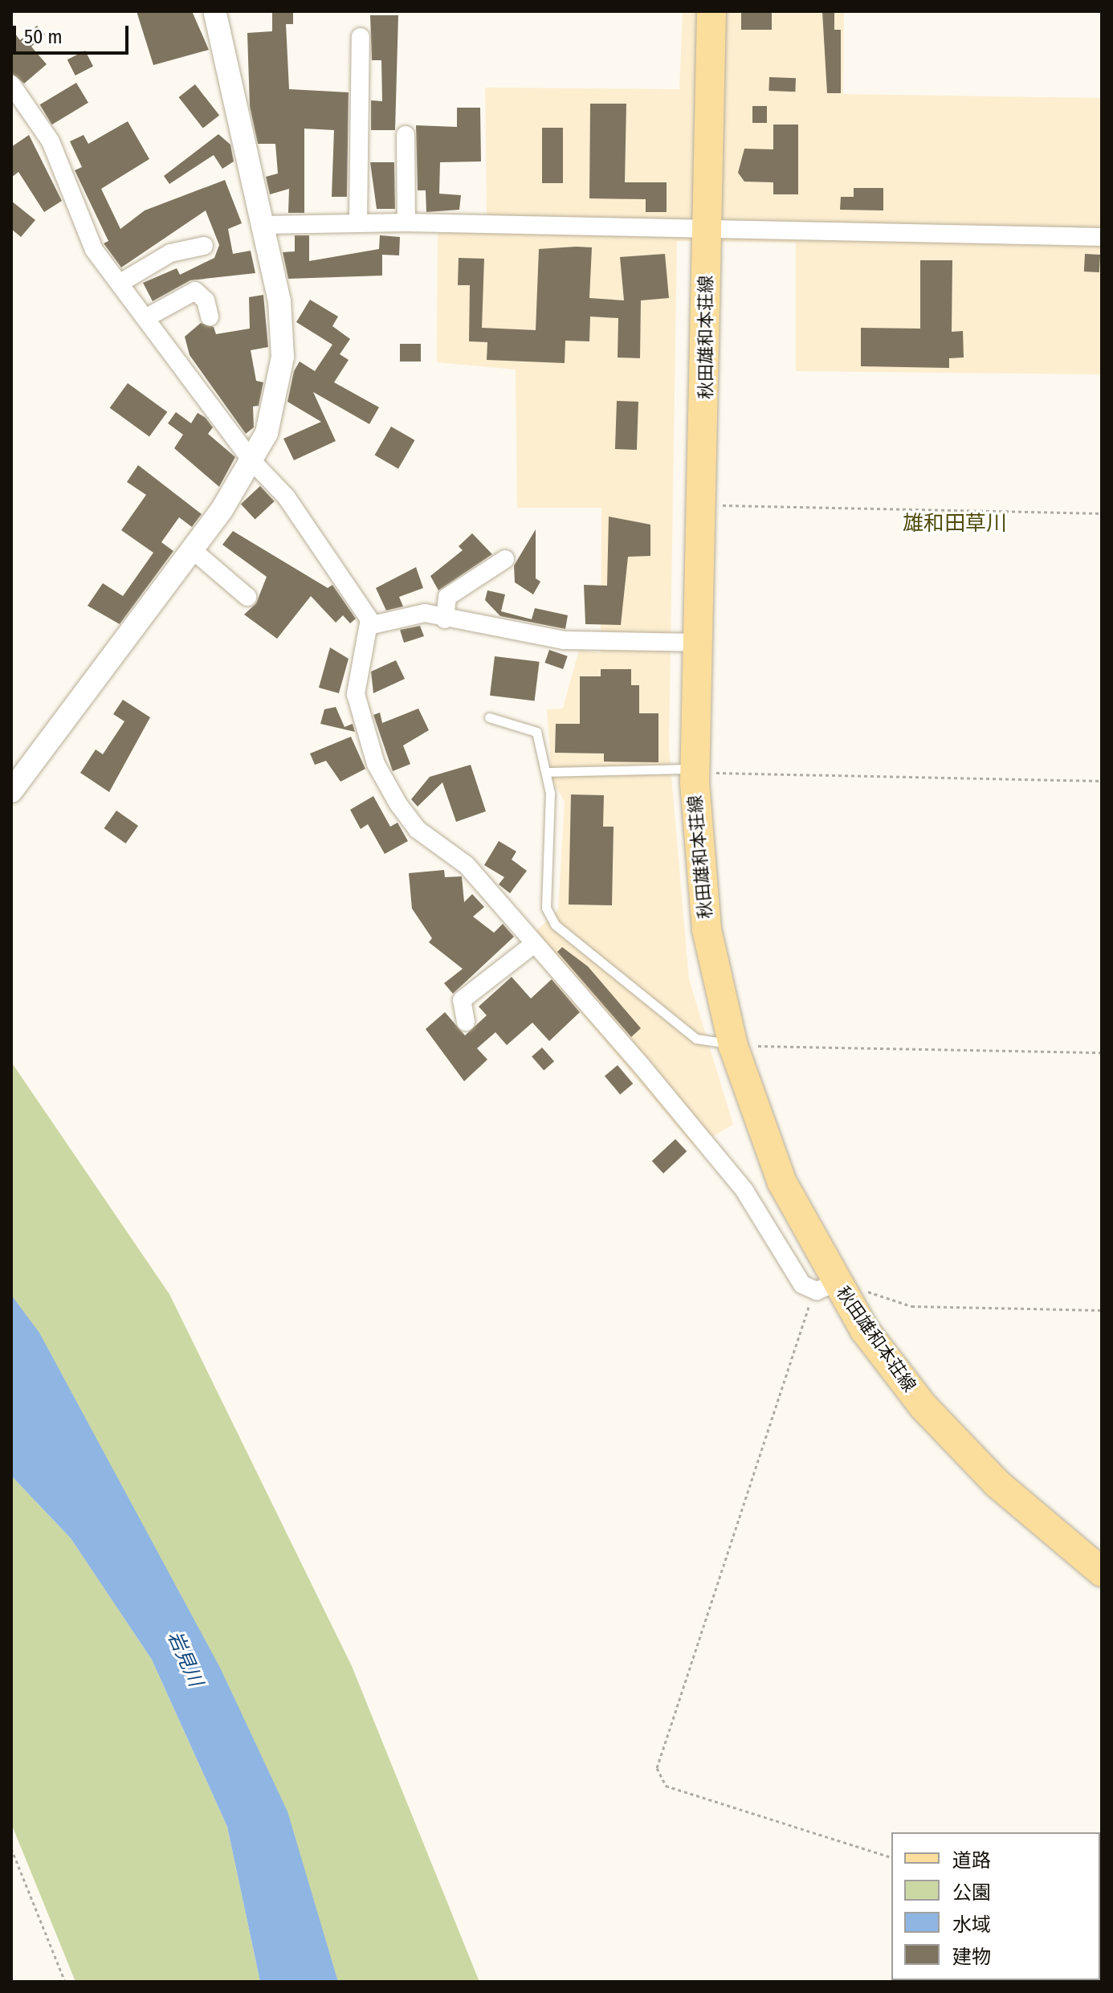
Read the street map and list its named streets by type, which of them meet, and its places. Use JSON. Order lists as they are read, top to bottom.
{
  "streets": {
    "main road": ["秋田雄和本荘線"]
  },
  "districts": ["雄和田草川"],
  "water": ["岩見川"],
  "legend": [
    "道路",
    "公園",
    "水域",
    "建物"
  ],
  "scale_bar": "50 m"
}
